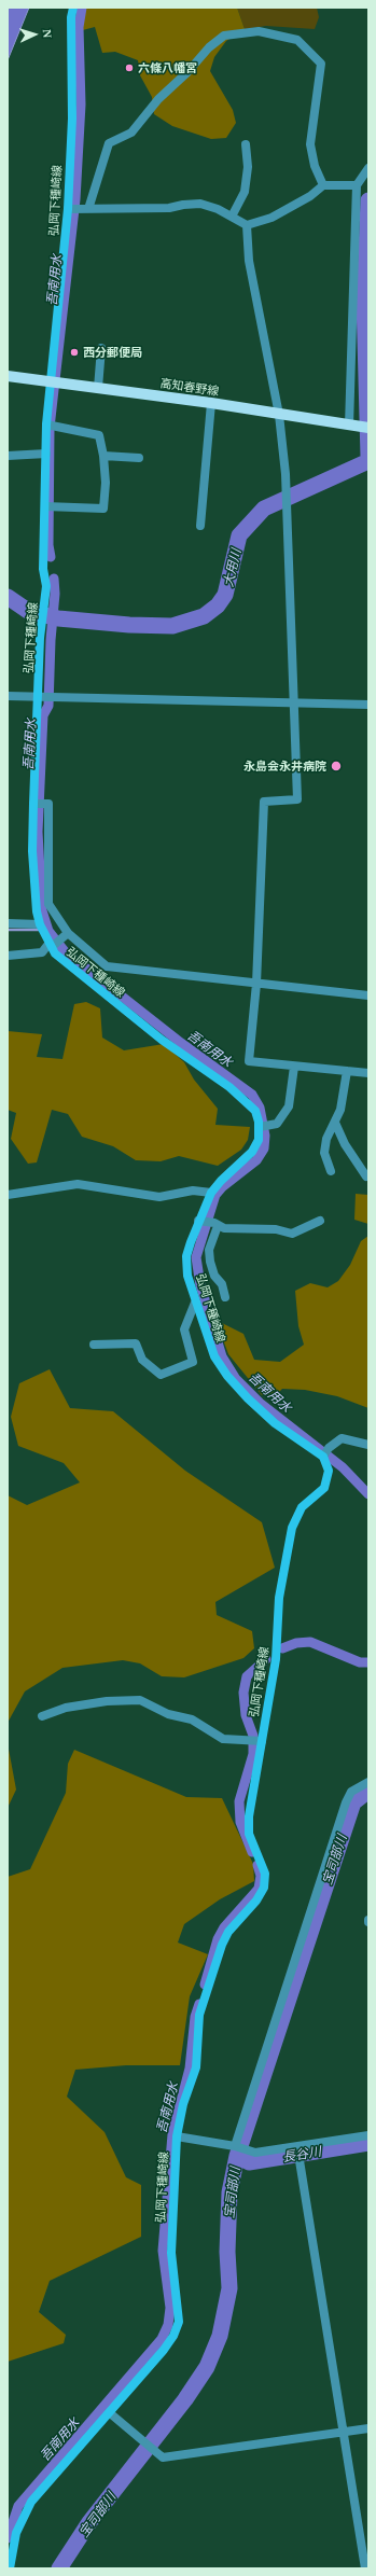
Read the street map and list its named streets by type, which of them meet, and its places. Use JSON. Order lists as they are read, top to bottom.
{
  "streets": {
    "main road": ["弘岡下種崎線", "高知春野線"]
  },
  "crossings": [
    ["弘岡下種崎線", "高知春野線"]
  ],
  "water": [
    "吾南用水",
    "大用川",
    "宝司部川",
    "長谷川"
  ],
  "places": ["六條八幡宮", "西分郵便局", "永島会永井病院"],
  "north": "right"
}
